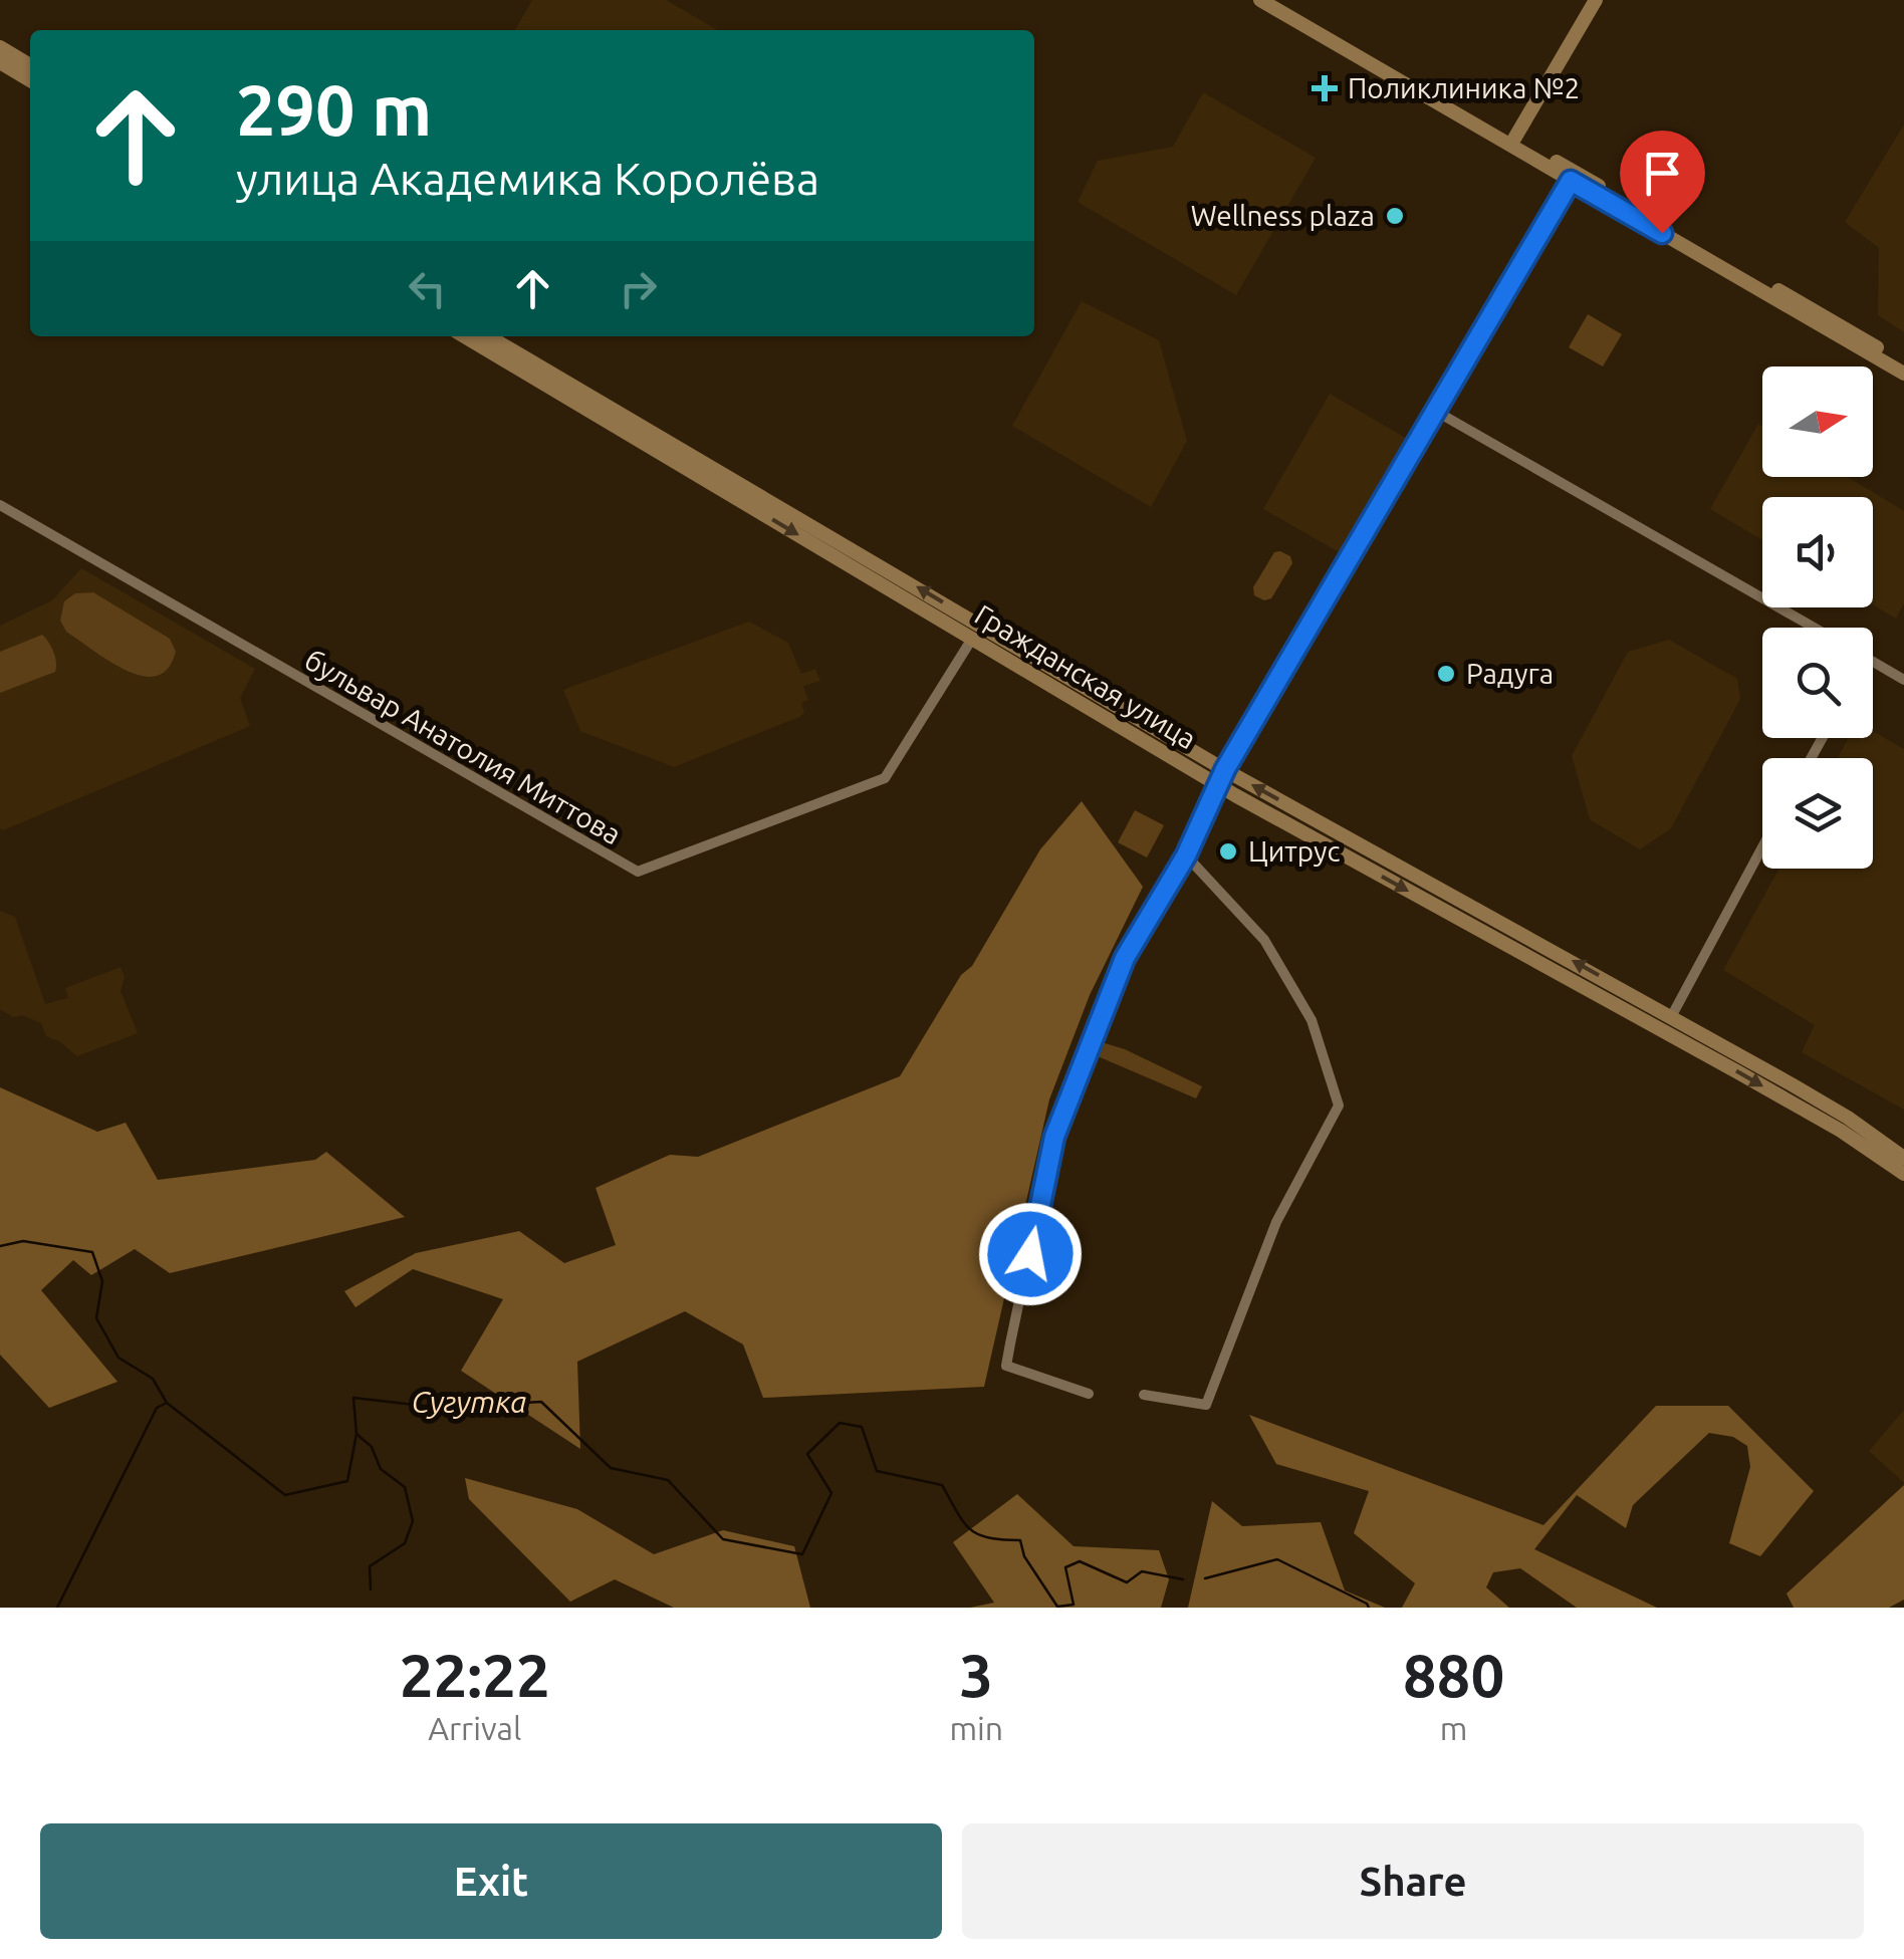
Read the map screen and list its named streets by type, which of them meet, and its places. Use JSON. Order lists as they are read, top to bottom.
{
  "streets": {
    "main road": ["Гражданская улица"],
    "street": ["бульвар Анатолия Миттова"]
  },
  "crossings": [
    ["Гражданская улица", "бульвар Анатолия Миттова"]
  ],
  "water": ["Сугутка"],
  "places": {
    "health": ["Поликлиника №2"],
    "other": ["Wellness plaza", "Радуга", "Цитрус"]
  },
  "north": "right",
  "page": {
    "turn": ["290 m", "улица Академика Королёва"],
    "eta": [
      "22:22",
      "Arrival",
      "3",
      "min",
      "880",
      "m"
    ],
    "buttons": ["Exit", "Share"]
  }
}
